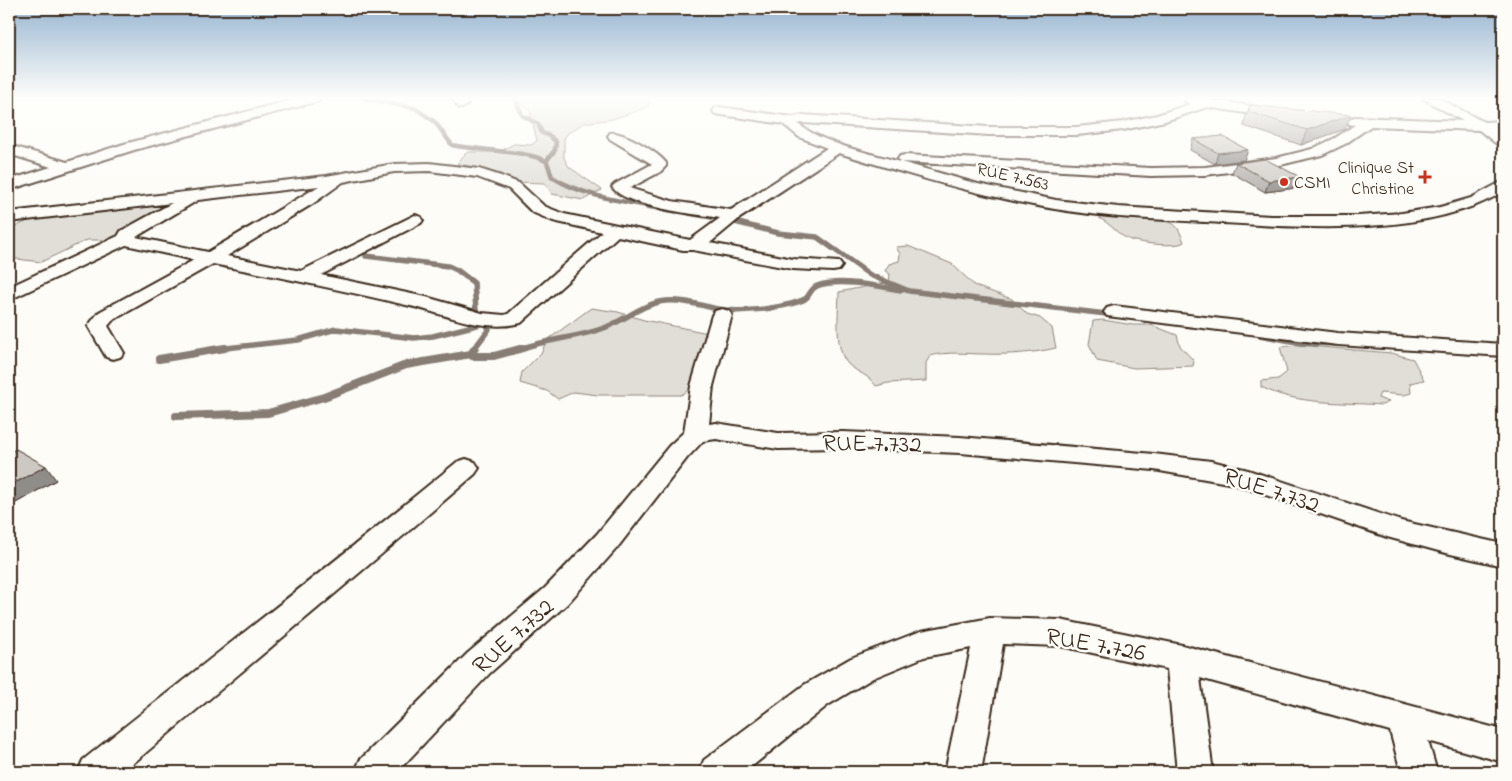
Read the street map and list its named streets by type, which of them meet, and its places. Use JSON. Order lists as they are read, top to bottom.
{
  "streets": {
    "street": ["RUE 7.563", "RUE 7.732", "RUE 7.726"]
  },
  "places": {
    "health": ["Clinique St Christine"],
    "other": ["CSMI"]
  }
}
